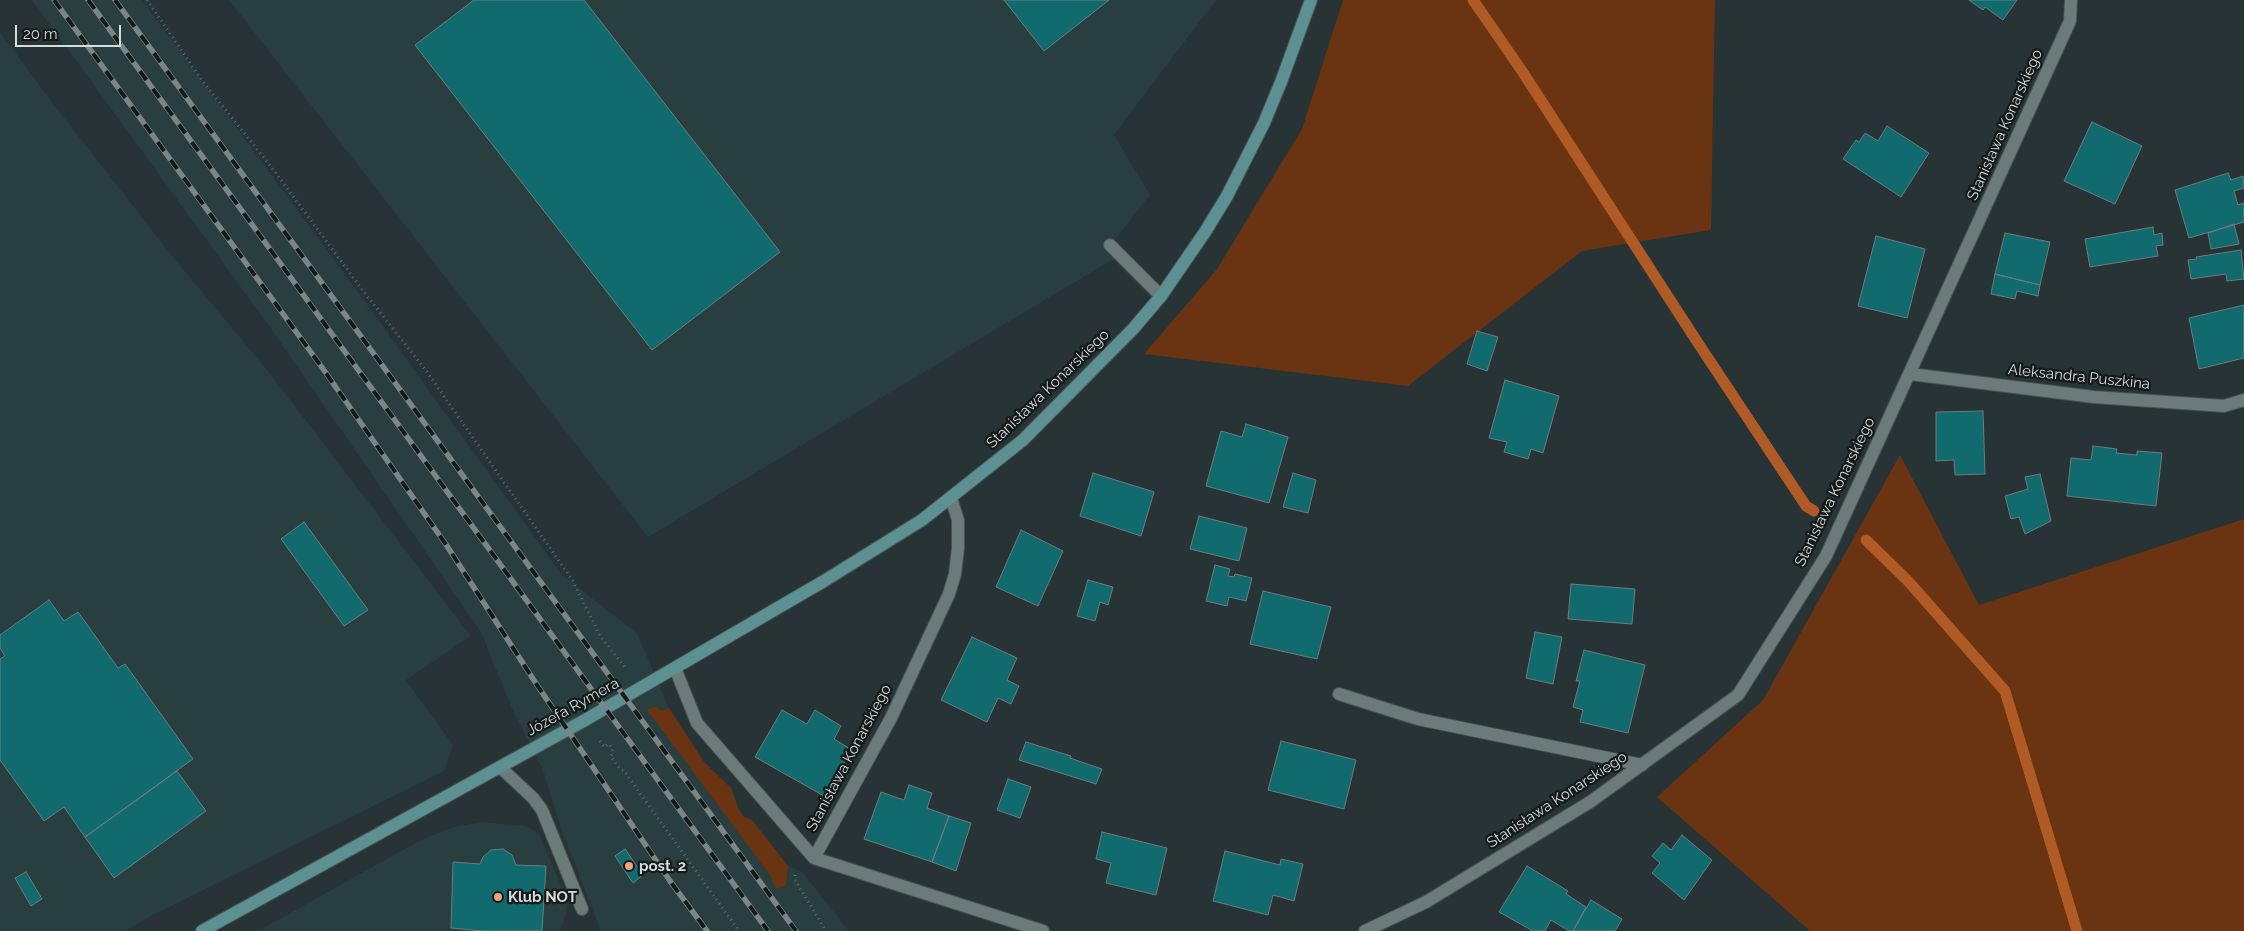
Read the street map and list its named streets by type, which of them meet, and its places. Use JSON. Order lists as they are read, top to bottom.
{
  "streets": {
    "street": ["Stanisława Konarskiego", "Aleksandra Puszkina", "Józefa Rymera"]
  },
  "crossings": [
    ["Stanisława Konarskiego", "Aleksandra Puszkina"],
    ["Stanisława Konarskiego", "Józefa Rymera"]
  ],
  "places": ["post. 2", "Klub NOT"],
  "scale_bar": "20 m"
}
